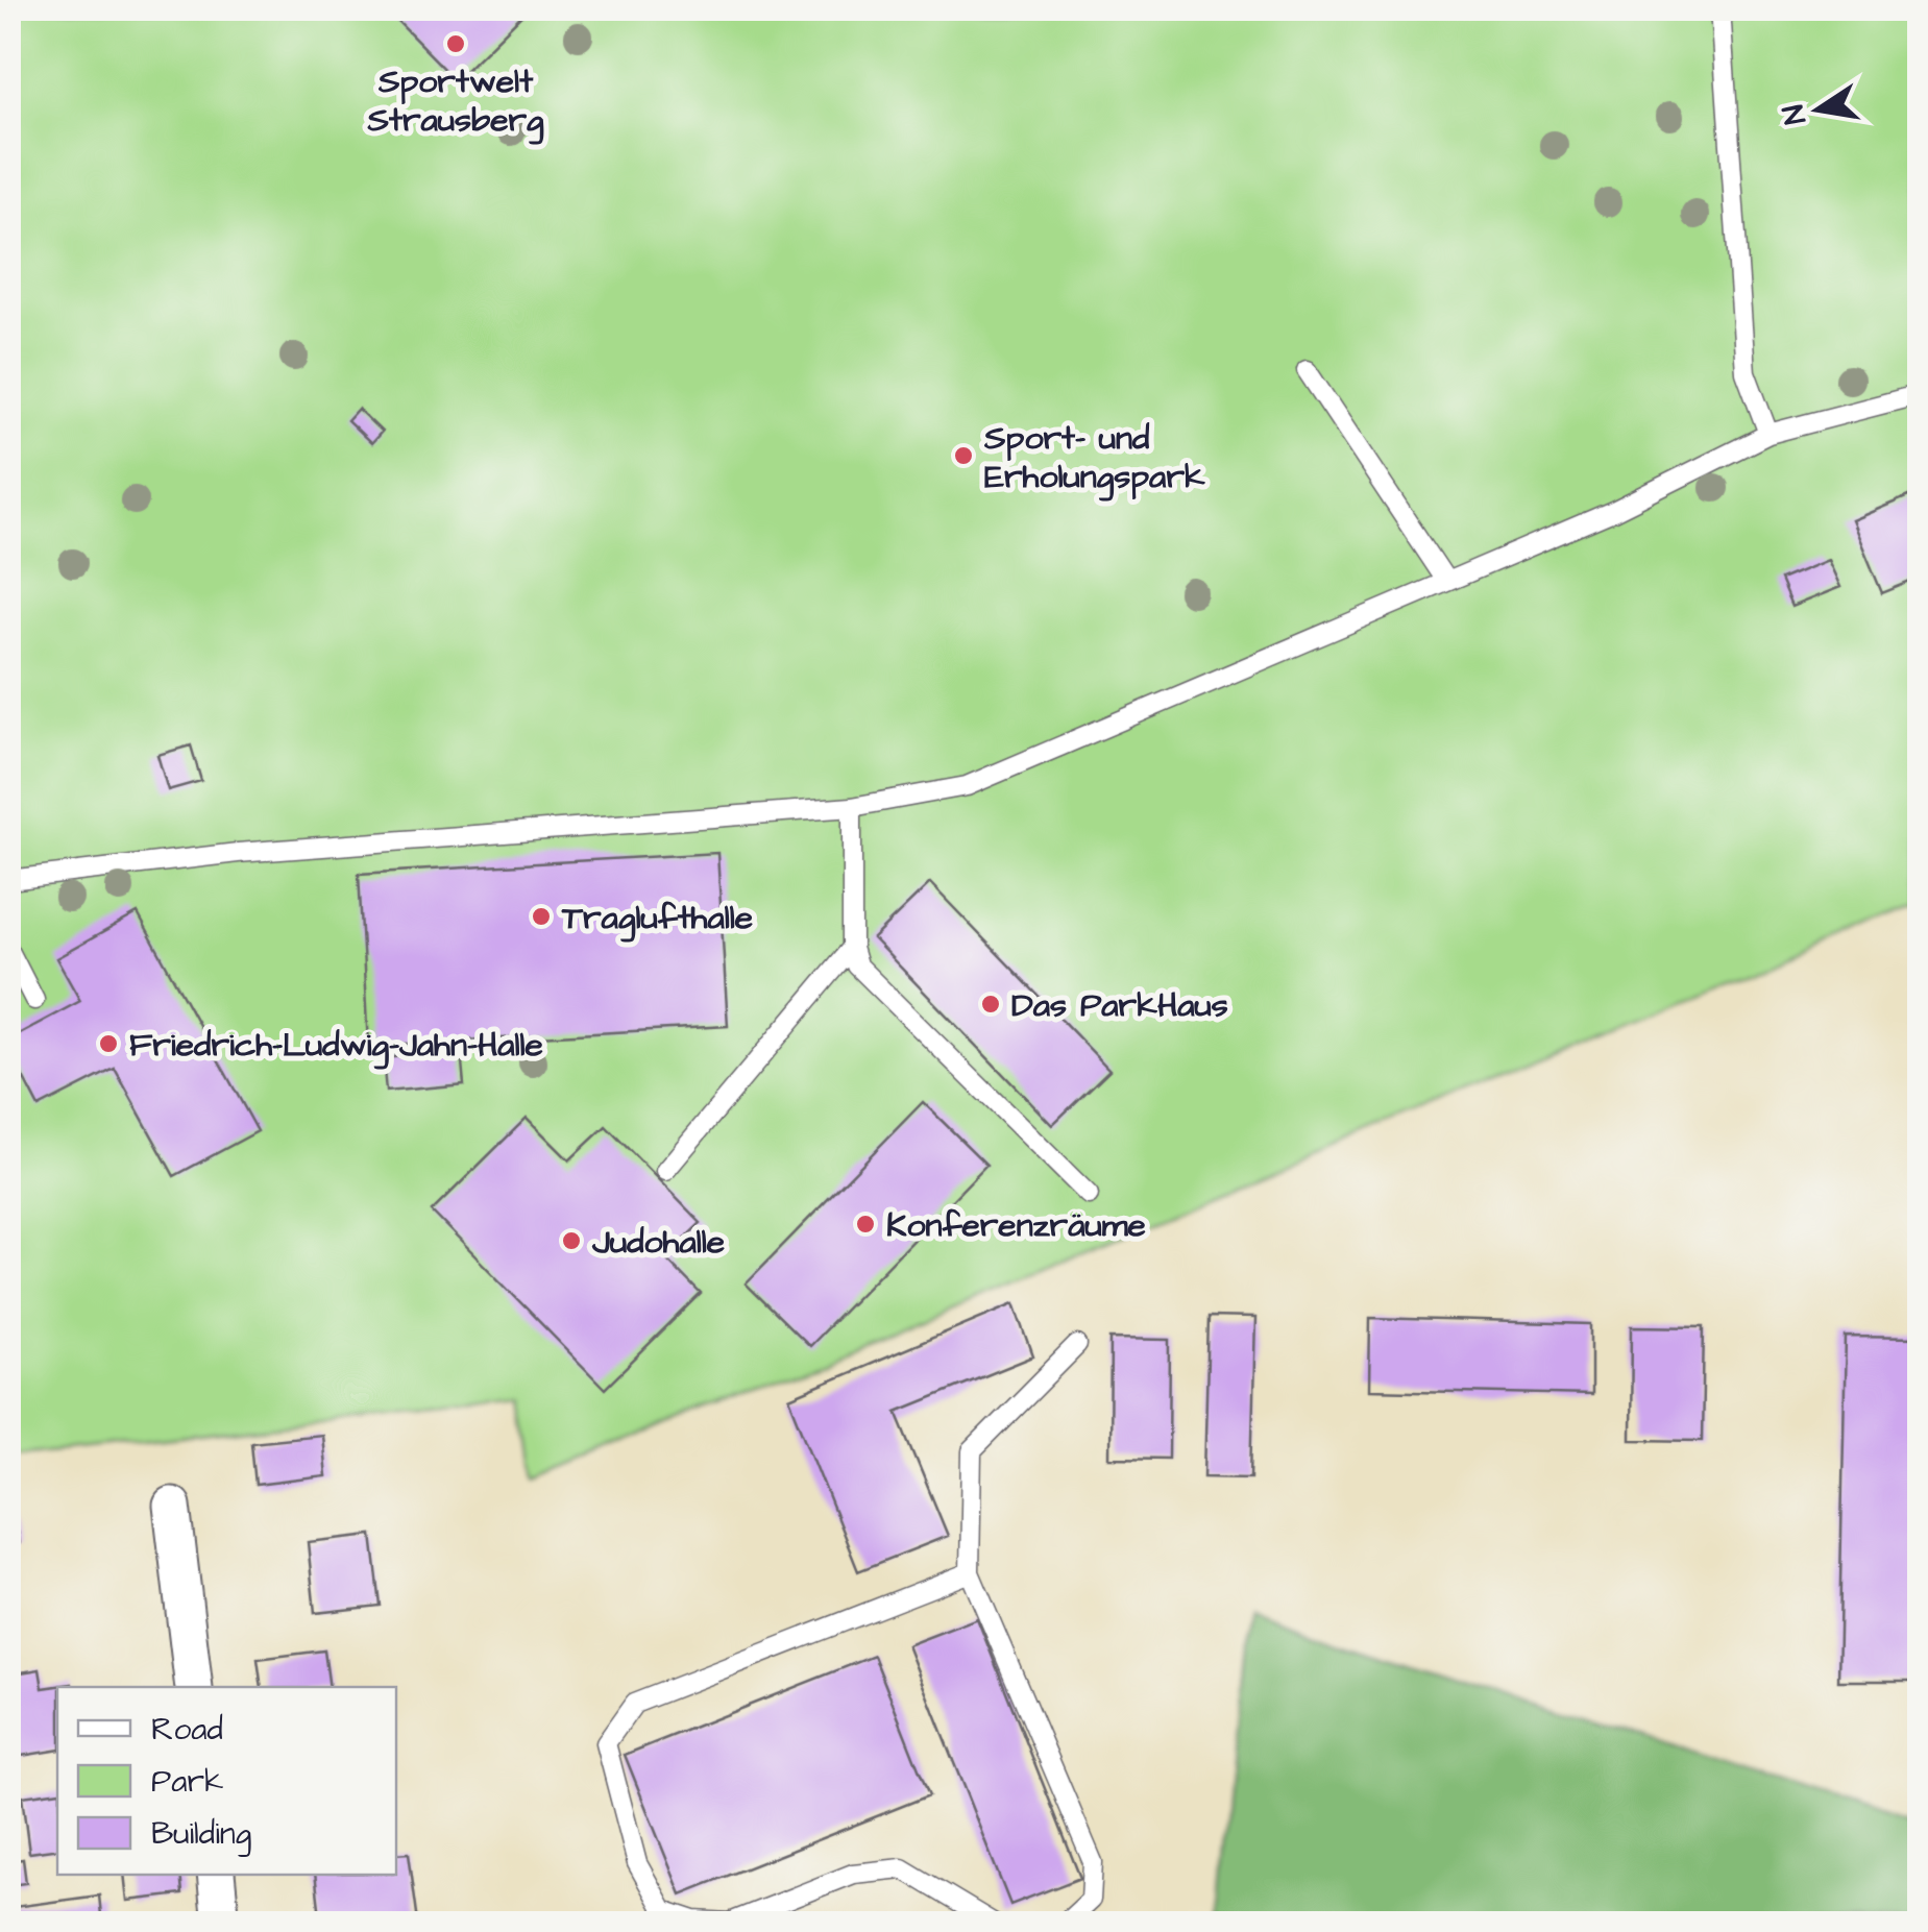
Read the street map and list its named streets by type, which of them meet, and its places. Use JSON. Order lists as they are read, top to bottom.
{
  "places": [
    "Sportwelt Strausberg",
    "Sport- und Erholungspark",
    "Traglufthalle",
    "Das ParkHaus",
    "Friedrich-Ludwig-Jahn-Halle",
    "Konferenzräume",
    "Judohalle"
  ],
  "legend": ["Road", "Park", "Building"],
  "north": "left"
}
